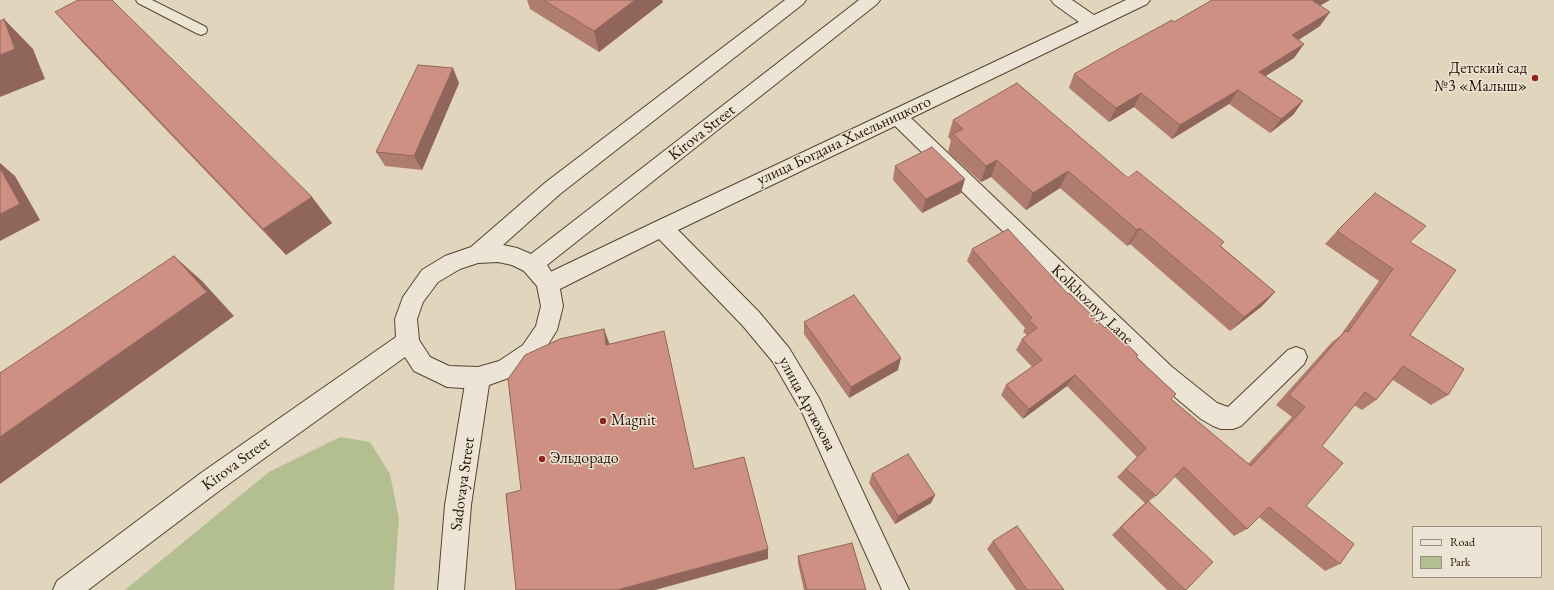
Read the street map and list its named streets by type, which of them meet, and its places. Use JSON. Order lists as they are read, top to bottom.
{
  "streets": {
    "street": [
      "Kirova Street",
      "улица Богдана Хмельницкого",
      "Kolkhoznyy Lane",
      "улица Артюхова",
      "Sadovaya Street"
    ]
  },
  "crossings": [
    ["Kirova Street", "улица Богдана Хмельницкого"],
    ["Kirova Street", "Sadovaya Street"],
    ["улица Богдана Хмельницкого", "Kolkhoznyy Lane"],
    ["улица Богдана Хмельницкого", "улица Артюхова"],
    ["улица Богдана Хмельницкого", "Sadovaya Street"]
  ],
  "places": ["Детский сад №3 «Малыш»", "Magnit", "Эльдорадо"],
  "legend": ["Road", "Park"]
}
